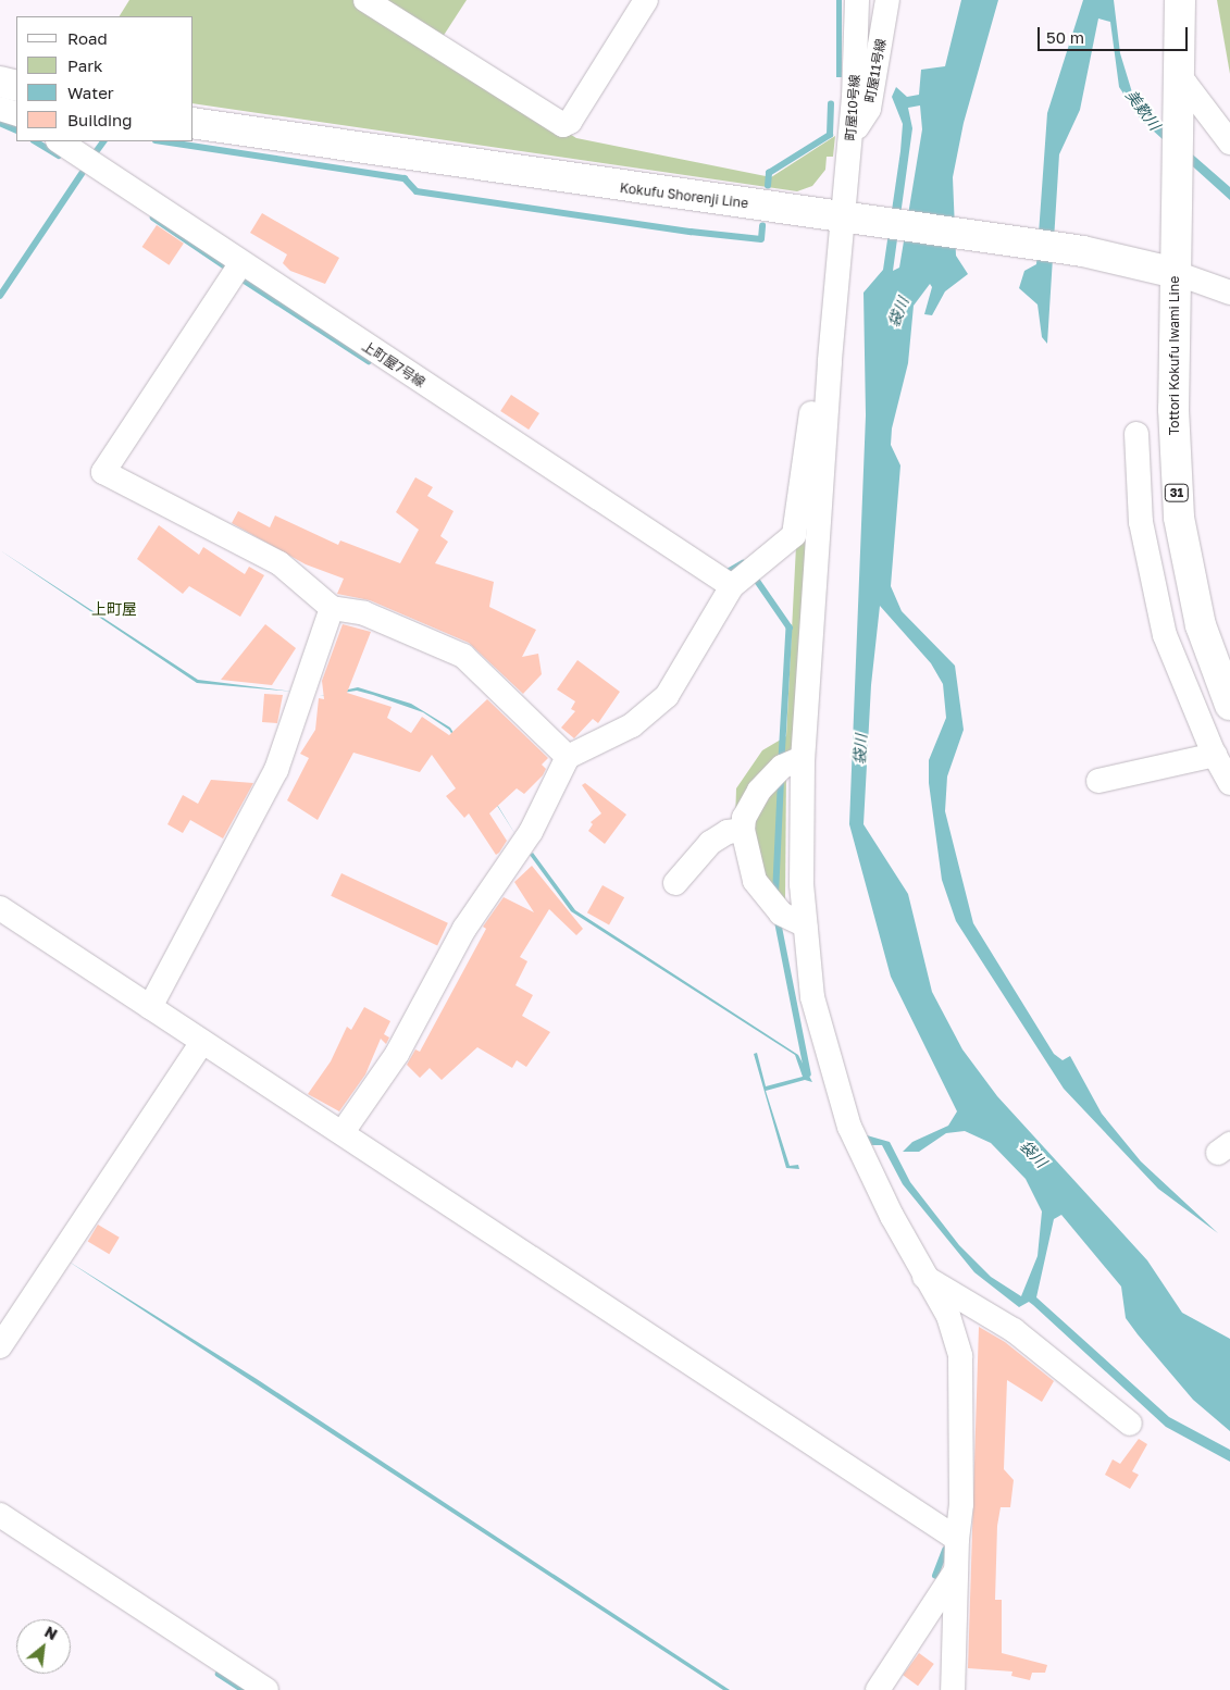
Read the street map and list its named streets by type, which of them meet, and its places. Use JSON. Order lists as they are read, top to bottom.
{
  "streets": {
    "main road": ["Kokufu Shorenji Line", "Tottori Kokufu Iwami Line", "31"],
    "street": ["町屋11号線", "町屋10号線", "上町屋7号線"]
  },
  "crossings": [
    ["町屋11号線", "町屋10号線"],
    ["町屋10号線", "Kokufu Shorenji Line"],
    ["Kokufu Shorenji Line", "Tottori Kokufu Iwami Line"]
  ],
  "districts": ["上町屋"],
  "water": ["美歎川", "袋川"],
  "legend": [
    "Road",
    "Park",
    "Water",
    "Building"
  ],
  "scale_bar": "50 m",
  "north": "top right"
}
